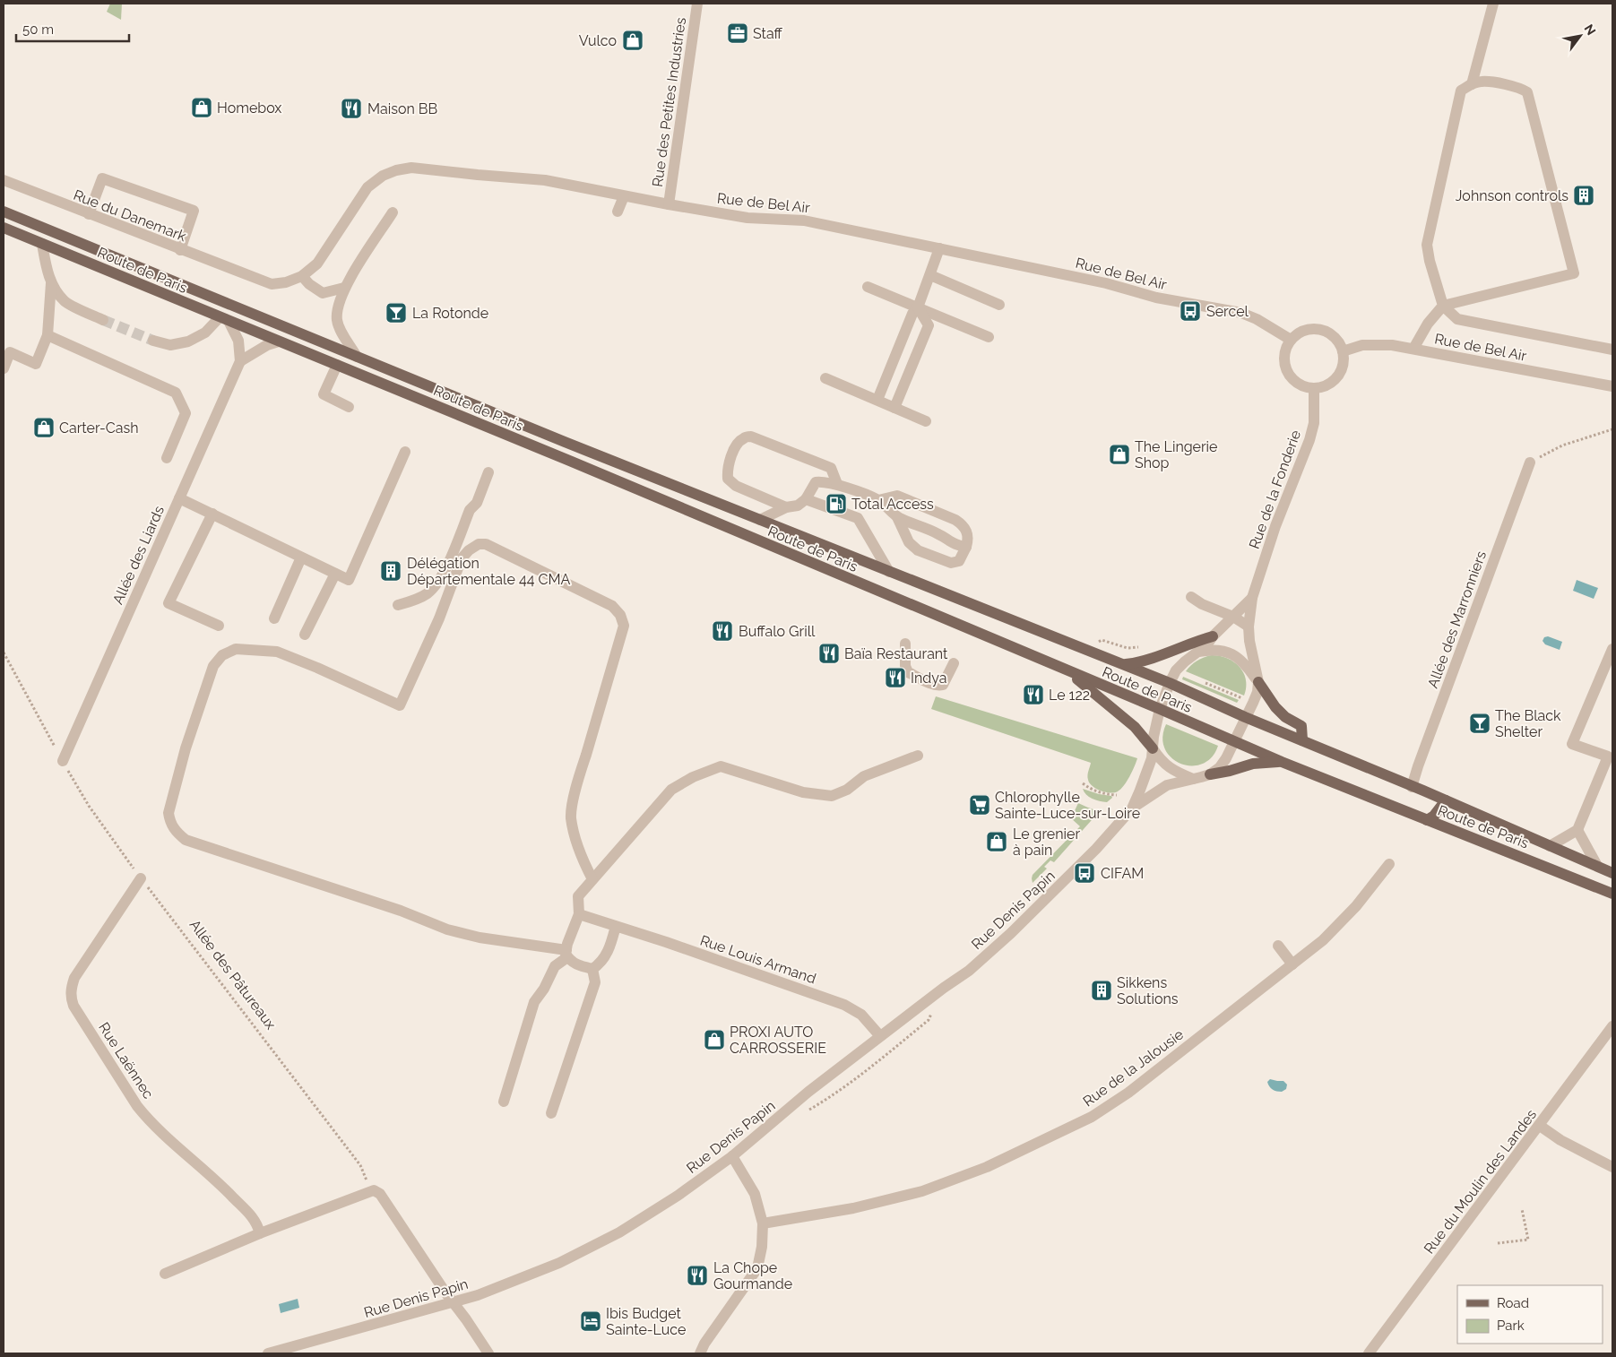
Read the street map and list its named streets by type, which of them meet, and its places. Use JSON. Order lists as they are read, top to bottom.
{
  "streets": {
    "main road": ["Route de Paris"],
    "street": [
      "Rue des Petites Industries",
      "Rue de Bel Air",
      "Rue du Danemark",
      "Rue de la Fonderie",
      "Allée des Liards",
      "Allée des Marronniers",
      "Rue Denis Papin",
      "Rue Louis Armand",
      "Rue Laënnec",
      "Rue de la Jalousie",
      "Rue du Moulin des Landes"
    ],
    "path": ["Allée des Pâtureaux"]
  },
  "crossings": [
    ["Rue des Petites Industries", "Rue de Bel Air"],
    ["Rue de Bel Air", "Rue du Danemark"],
    ["Rue de Bel Air", "Rue de la Fonderie"],
    ["Route de Paris", "Allée des Marronniers"],
    ["Allée des Liards", "Allée des Pâtureaux"],
    ["Rue Denis Papin", "Rue Louis Armand"],
    ["Allée des Pâtureaux", "Rue Laënnec"]
  ],
  "places": {
    "office": ["Staff"],
    "shop": [
      "Vulco",
      "Homebox",
      "Carter-Cash",
      "The Lingerie Shop",
      "Le grenier à pain",
      "PROXI AUTO CARROSSERIE"
    ],
    "restaurant": [
      "Maison BB",
      "Buffalo Grill",
      "Baïa Restaurant",
      "Indya",
      "Le 122",
      "La Chope Gourmande"
    ],
    "building": ["Johnson controls", "Délégation Départementale 44 CMA", "Sikkens Solutions"],
    "bus stop": ["Sercel", "CIFAM"],
    "bar": ["La Rotonde", "The Black Shelter"],
    "fuel station": ["Total Access"],
    "supermarket": ["Chlorophylle Sainte-Luce-sur-Loire"],
    "hotel": ["Ibis Budget Sainte-Luce"]
  },
  "legend": ["Road", "Park"],
  "scale_bar": "50 m",
  "north": "top right"
}
